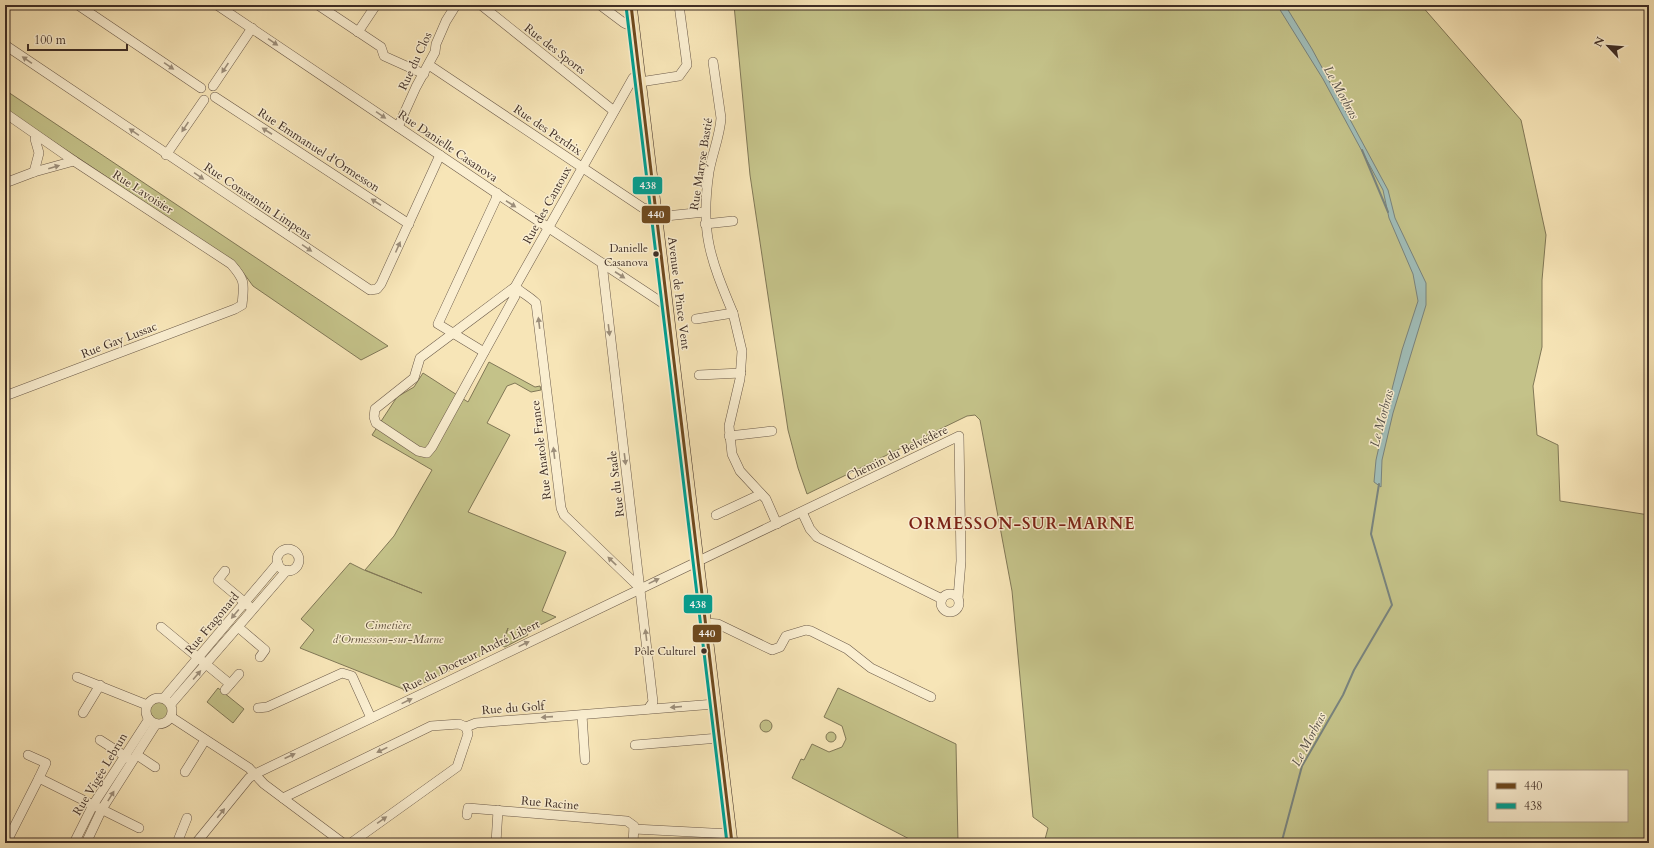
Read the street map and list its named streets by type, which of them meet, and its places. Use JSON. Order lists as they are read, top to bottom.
{
  "streets": {
    "main road": ["Avenue de Pince Vent"],
    "street": [
      "Rue des Sports",
      "Rue du Clos",
      "Rue des Perdrix",
      "Rue Danielle Casanova",
      "Rue Emmanuel d'Ormesson",
      "Rue Maryse Bastié",
      "Rue Lavoisier",
      "Rue Constantin Limpens",
      "Rue des Cantoux",
      "Rue Gay Lussac",
      "Rue Anatole France",
      "Chemin du Belvédère",
      "Rue du Stade",
      "Rue Fragonard",
      "Rue du Docteur André Libert",
      "Rue du Golf",
      "Rue Vigée Lebrun",
      "Rue Racine"
    ]
  },
  "crossings": [
    ["Rue des Sports", "Rue des Cantoux"],
    ["Rue du Clos", "Rue des Perdrix"],
    ["Rue du Clos", "Rue Danielle Casanova"],
    ["Rue des Perdrix", "Rue des Cantoux"],
    ["Rue des Perdrix", "Avenue de Pince Vent"],
    ["Rue Danielle Casanova", "Rue Constantin Limpens"],
    ["Rue Danielle Casanova", "Rue des Cantoux"],
    ["Rue Danielle Casanova", "Avenue de Pince Vent"],
    ["Rue Danielle Casanova", "Rue du Stade"],
    ["Rue Emmanuel d'Ormesson", "Rue Constantin Limpens"],
    ["Rue Maryse Bastié", "Chemin du Belvédère"],
    ["Rue Lavoisier", "Rue Gay Lussac"],
    ["Rue des Cantoux", "Avenue de Pince Vent"],
    ["Rue des Cantoux", "Rue Anatole France"],
    ["Avenue de Pince Vent", "Chemin du Belvédère"],
    ["Avenue de Pince Vent", "Rue du Docteur André Libert"],
    ["Avenue de Pince Vent", "Rue du Golf"],
    ["Avenue de Pince Vent", "Rue Racine"],
    ["Rue Anatole France", "Rue du Stade"],
    ["Rue Anatole France", "Rue du Docteur André Libert"],
    ["Chemin du Belvédère", "Rue du Docteur André Libert"],
    ["Rue du Stade", "Rue du Docteur André Libert"],
    ["Rue Fragonard", "Rue Vigée Lebrun"]
  ],
  "one_way": [
    "Rue Emmanuel d'Ormesson",
    "Rue Anatole France",
    "Rue du Docteur André Libert",
    "Rue du Golf"
  ],
  "districts": ["ORMESSON-SUR-MARNE"],
  "water": ["Le Morbras"],
  "parks": ["Cimetière d'Ormesson-sur-Marne"],
  "places": ["Danielle Casanova", "Pôle Culturel"],
  "lines": ["transit line 440", "transit line 438"],
  "legend": ["440", "438"],
  "scale_bar": "100 m",
  "north": "top left"
}
